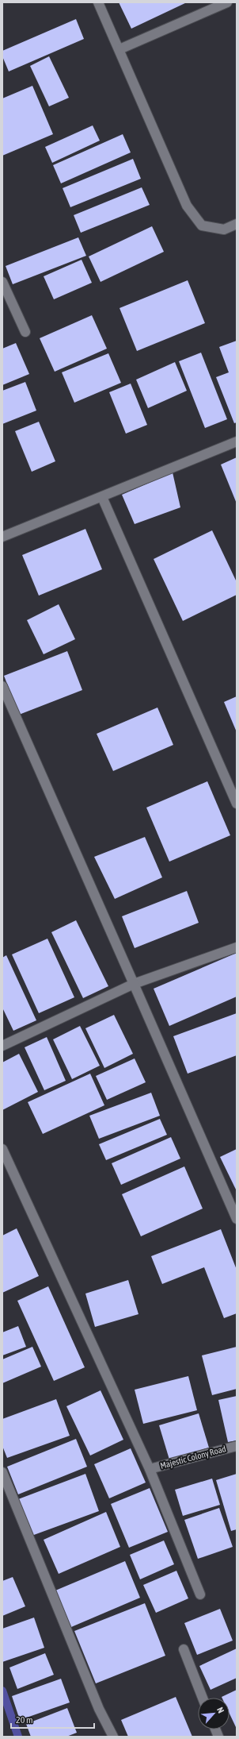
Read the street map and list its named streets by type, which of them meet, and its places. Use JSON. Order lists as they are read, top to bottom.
{
  "streets": {
    "street": ["Majestic Colony Road"]
  },
  "scale_bar": "20 m",
  "north": "top right"
}
